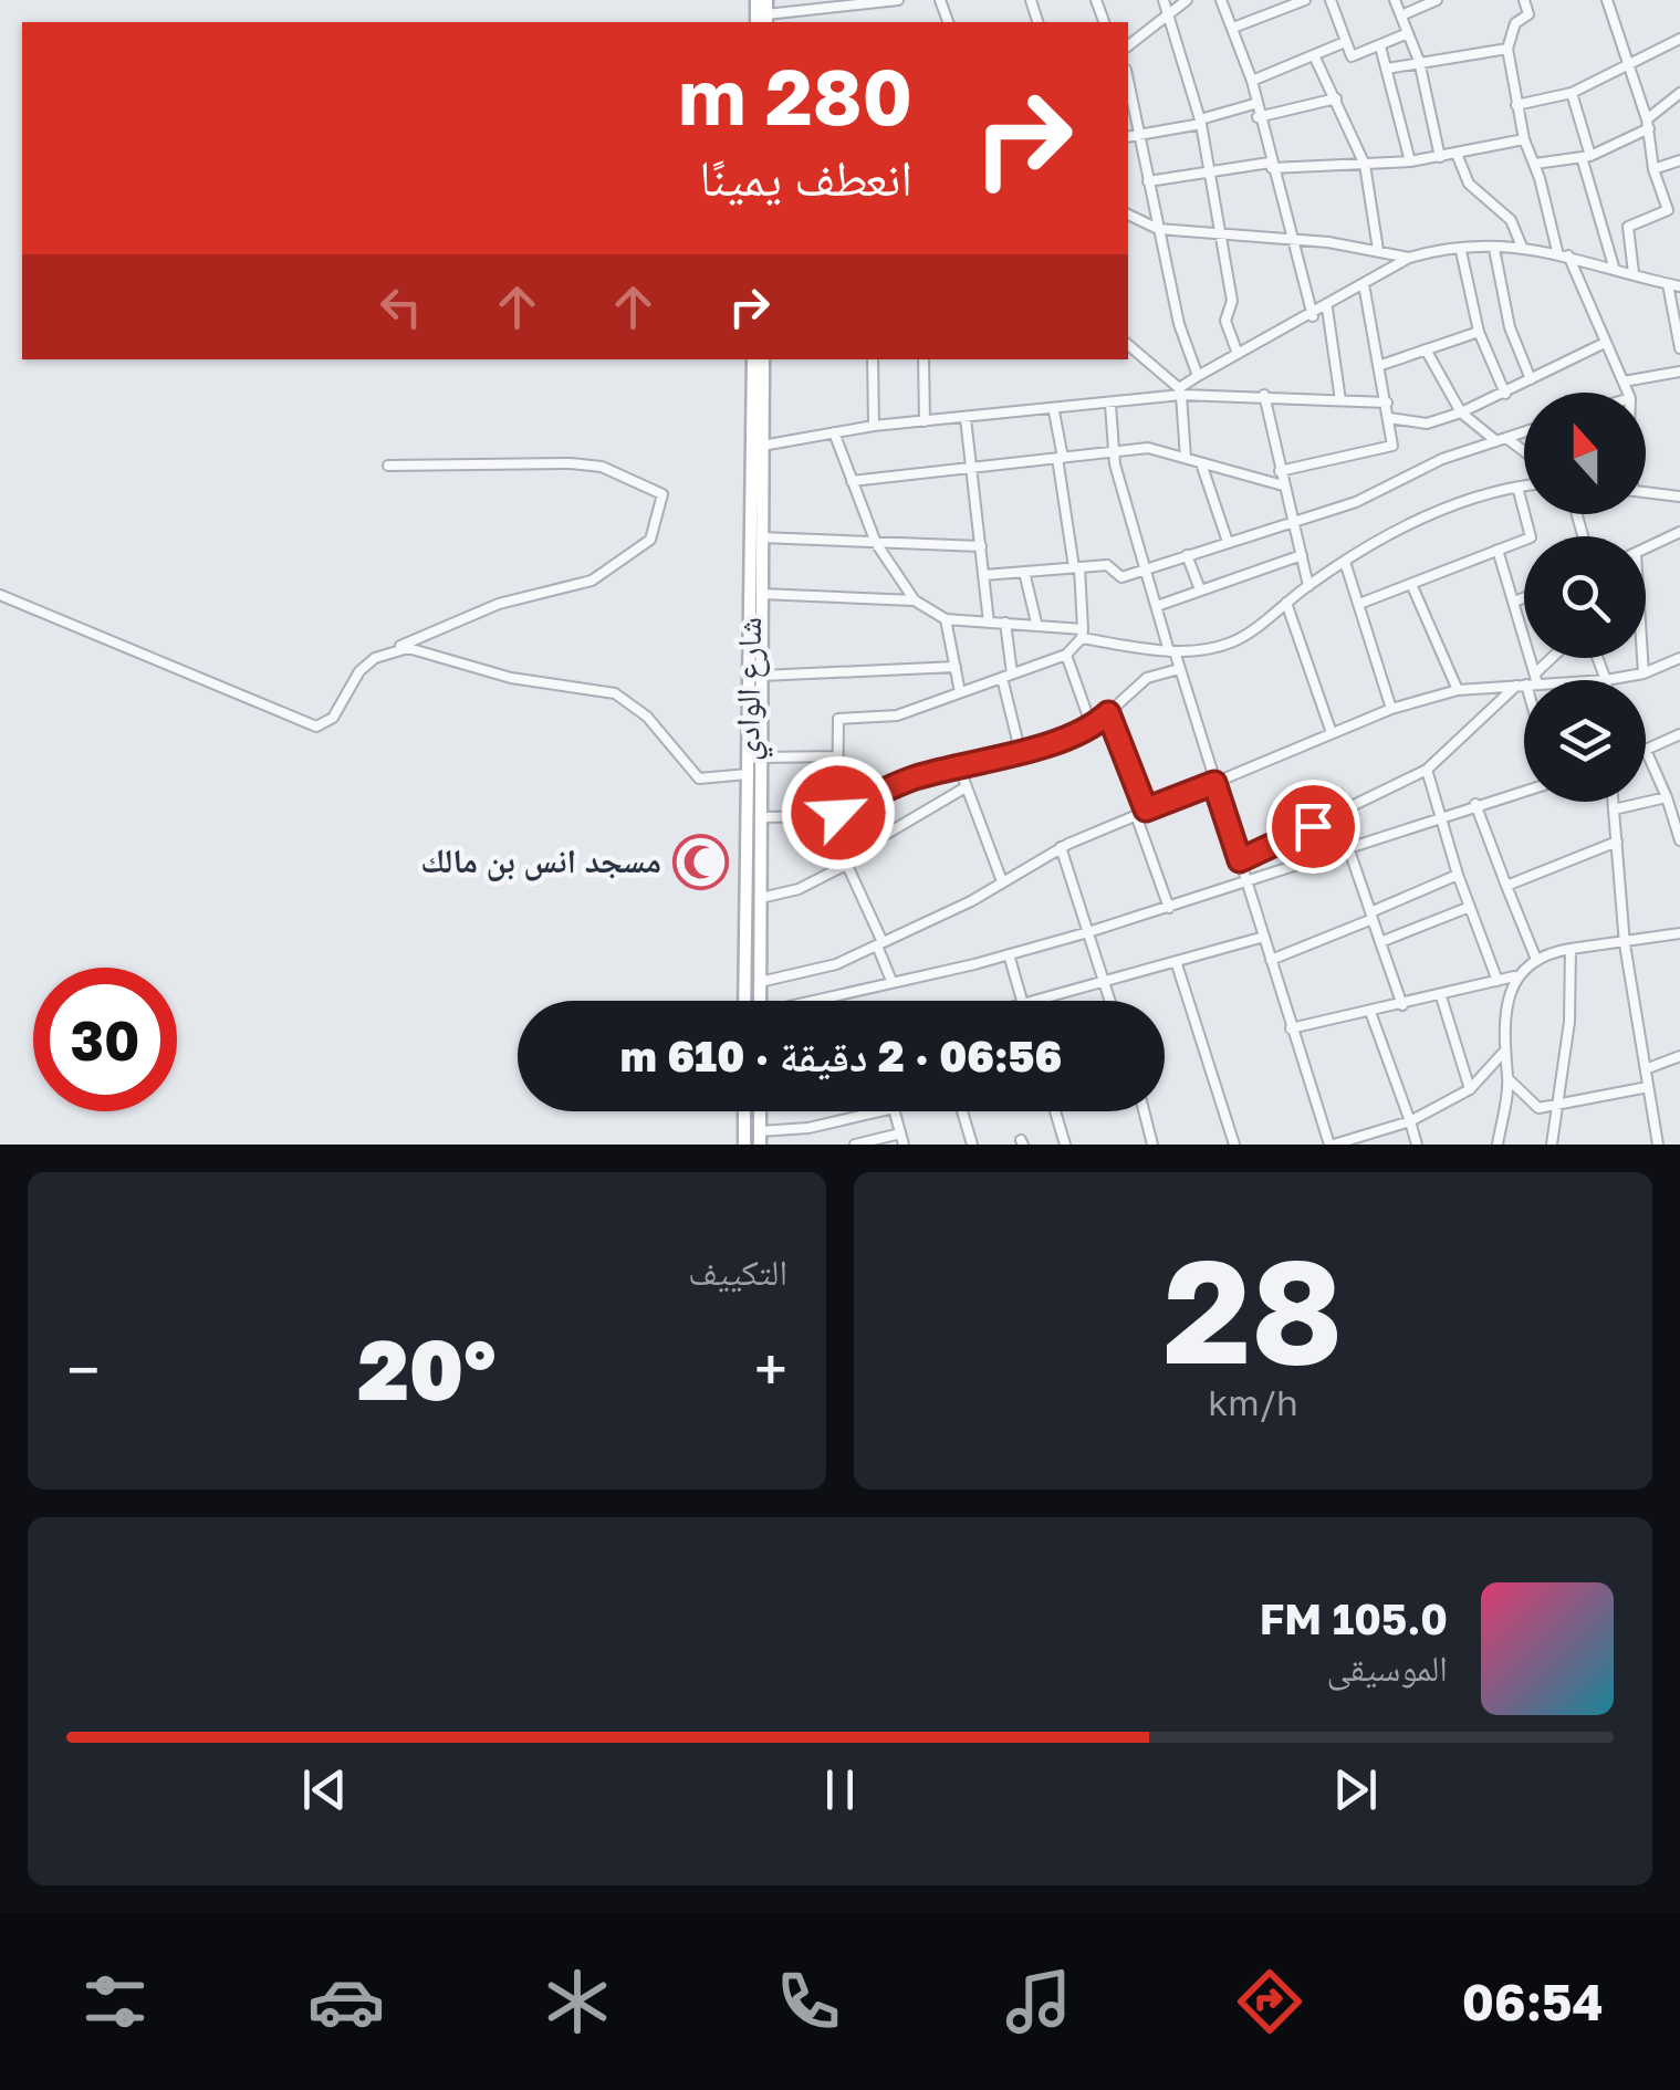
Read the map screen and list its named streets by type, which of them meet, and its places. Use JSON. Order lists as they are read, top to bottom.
{
  "streets": {
    "main road": ["شارع الوادي"]
  },
  "places": {
    "mosque": ["مسجد انس بن مالك"]
  },
  "north": "top",
  "page": {
    "turn": ["280 m", "انعطف يمينًا"],
    "limit": "30",
    "trip": "06:56 · 2 دقيقة · 610 m",
    "tile": [
      ["28", "km/h"],
      "التكييف"
    ],
    "heat": ["−", "20°", "+"],
    "song": ["105.0 FM", "الموسيقى"],
    "tabs": "06:54"
  }
}
